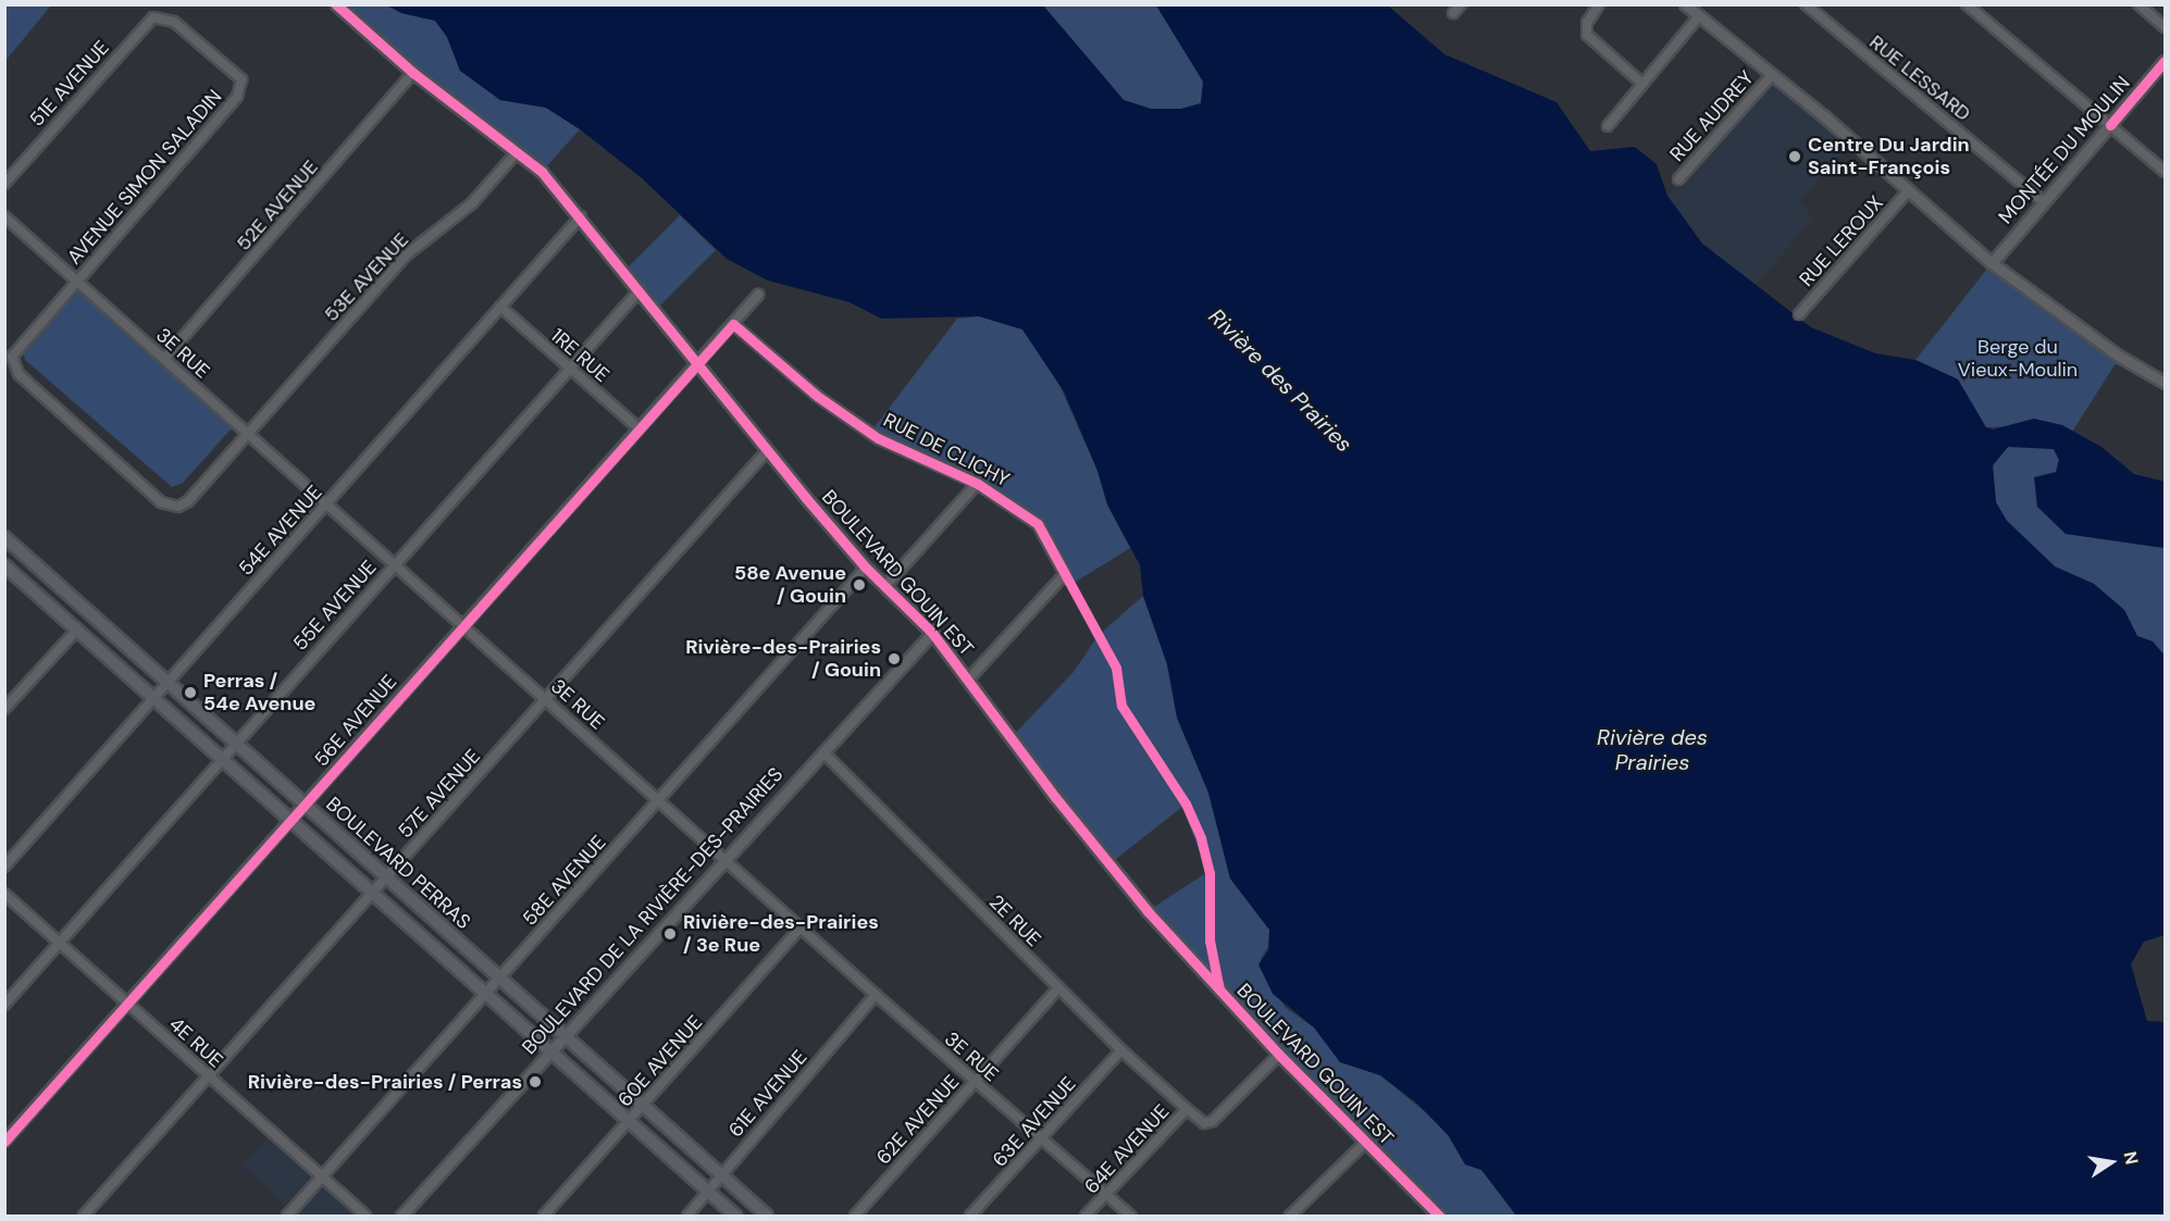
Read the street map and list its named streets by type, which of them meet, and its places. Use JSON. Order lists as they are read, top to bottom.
{
  "streets": {
    "main road": ["BOULEVARD PERRAS"],
    "street": [
      "RUE LESSARD",
      "51E AVENUE",
      "RUE AUDREY",
      "MONTÉE DU MOULIN",
      "AVENUE SIMON SALADIN",
      "52E AVENUE",
      "RUE LEROUX",
      "53E AVENUE",
      "3E RUE",
      "1RE RUE",
      "RUE DE CLICHY",
      "54E AVENUE",
      "BOULEVARD GOUIN EST",
      "55E AVENUE",
      "56E AVENUE",
      "57E AVENUE",
      "58E AVENUE",
      "BOULEVARD DE LA RIVIÈRE-DES-PRAIRIES",
      "2E RUE",
      "4E RUE",
      "60E AVENUE",
      "61E AVENUE",
      "62E AVENUE",
      "63E AVENUE",
      "64E AVENUE"
    ]
  },
  "crossings": [
    ["RUE LESSARD", "MONTÉE DU MOULIN"],
    ["51E AVENUE", "AVENUE SIMON SALADIN"],
    ["AVENUE SIMON SALADIN", "53E AVENUE"],
    ["AVENUE SIMON SALADIN", "3E RUE"],
    ["52E AVENUE", "3E RUE"],
    ["52E AVENUE", "BOULEVARD GOUIN EST"],
    ["53E AVENUE", "3E RUE"],
    ["53E AVENUE", "BOULEVARD GOUIN EST"],
    ["3E RUE", "54E AVENUE"],
    ["3E RUE", "55E AVENUE"],
    ["3E RUE", "56E AVENUE"],
    ["3E RUE", "57E AVENUE"],
    ["3E RUE", "58E AVENUE"],
    ["3E RUE", "BOULEVARD DE LA RIVIÈRE-DES-PRAIRIES"],
    ["3E RUE", "60E AVENUE"],
    ["3E RUE", "61E AVENUE"],
    ["3E RUE", "62E AVENUE"],
    ["3E RUE", "63E AVENUE"],
    ["3E RUE", "64E AVENUE"],
    ["1RE RUE", "54E AVENUE"],
    ["1RE RUE", "55E AVENUE"],
    ["1RE RUE", "56E AVENUE"],
    ["RUE DE CLICHY", "BOULEVARD GOUIN EST"],
    ["RUE DE CLICHY", "56E AVENUE"],
    ["54E AVENUE", "BOULEVARD GOUIN EST"],
    ["54E AVENUE", "BOULEVARD PERRAS"],
    ["BOULEVARD GOUIN EST", "55E AVENUE"],
    ["BOULEVARD GOUIN EST", "56E AVENUE"],
    ["BOULEVARD GOUIN EST", "57E AVENUE"],
    ["BOULEVARD GOUIN EST", "58E AVENUE"],
    ["BOULEVARD GOUIN EST", "BOULEVARD DE LA RIVIÈRE-DES-PRAIRIES"],
    ["BOULEVARD GOUIN EST", "64E AVENUE"],
    ["55E AVENUE", "BOULEVARD PERRAS"],
    ["55E AVENUE", "4E RUE"],
    ["56E AVENUE", "BOULEVARD PERRAS"],
    ["56E AVENUE", "4E RUE"],
    ["57E AVENUE", "BOULEVARD PERRAS"],
    ["57E AVENUE", "4E RUE"],
    ["BOULEVARD PERRAS", "58E AVENUE"],
    ["BOULEVARD PERRAS", "BOULEVARD DE LA RIVIÈRE-DES-PRAIRIES"],
    ["BOULEVARD PERRAS", "60E AVENUE"],
    ["BOULEVARD PERRAS", "61E AVENUE"],
    ["58E AVENUE", "4E RUE"],
    ["BOULEVARD DE LA RIVIÈRE-DES-PRAIRIES", "2E RUE"],
    ["2E RUE", "62E AVENUE"],
    ["2E RUE", "63E AVENUE"],
    ["2E RUE", "64E AVENUE"]
  ],
  "water": ["Rivière des Prairies"],
  "parks": ["Berge du Vieux-Moulin"],
  "places": [
    "Centre Du Jardin Saint-François",
    "58e Avenue / Gouin",
    "Rivière-des-Prairies / Gouin",
    "Perras / 54e Avenue",
    "Rivière-des-Prairies / 3e Rue",
    "Rivière-des-Prairies / Perras"
  ],
  "north": "right"
}
